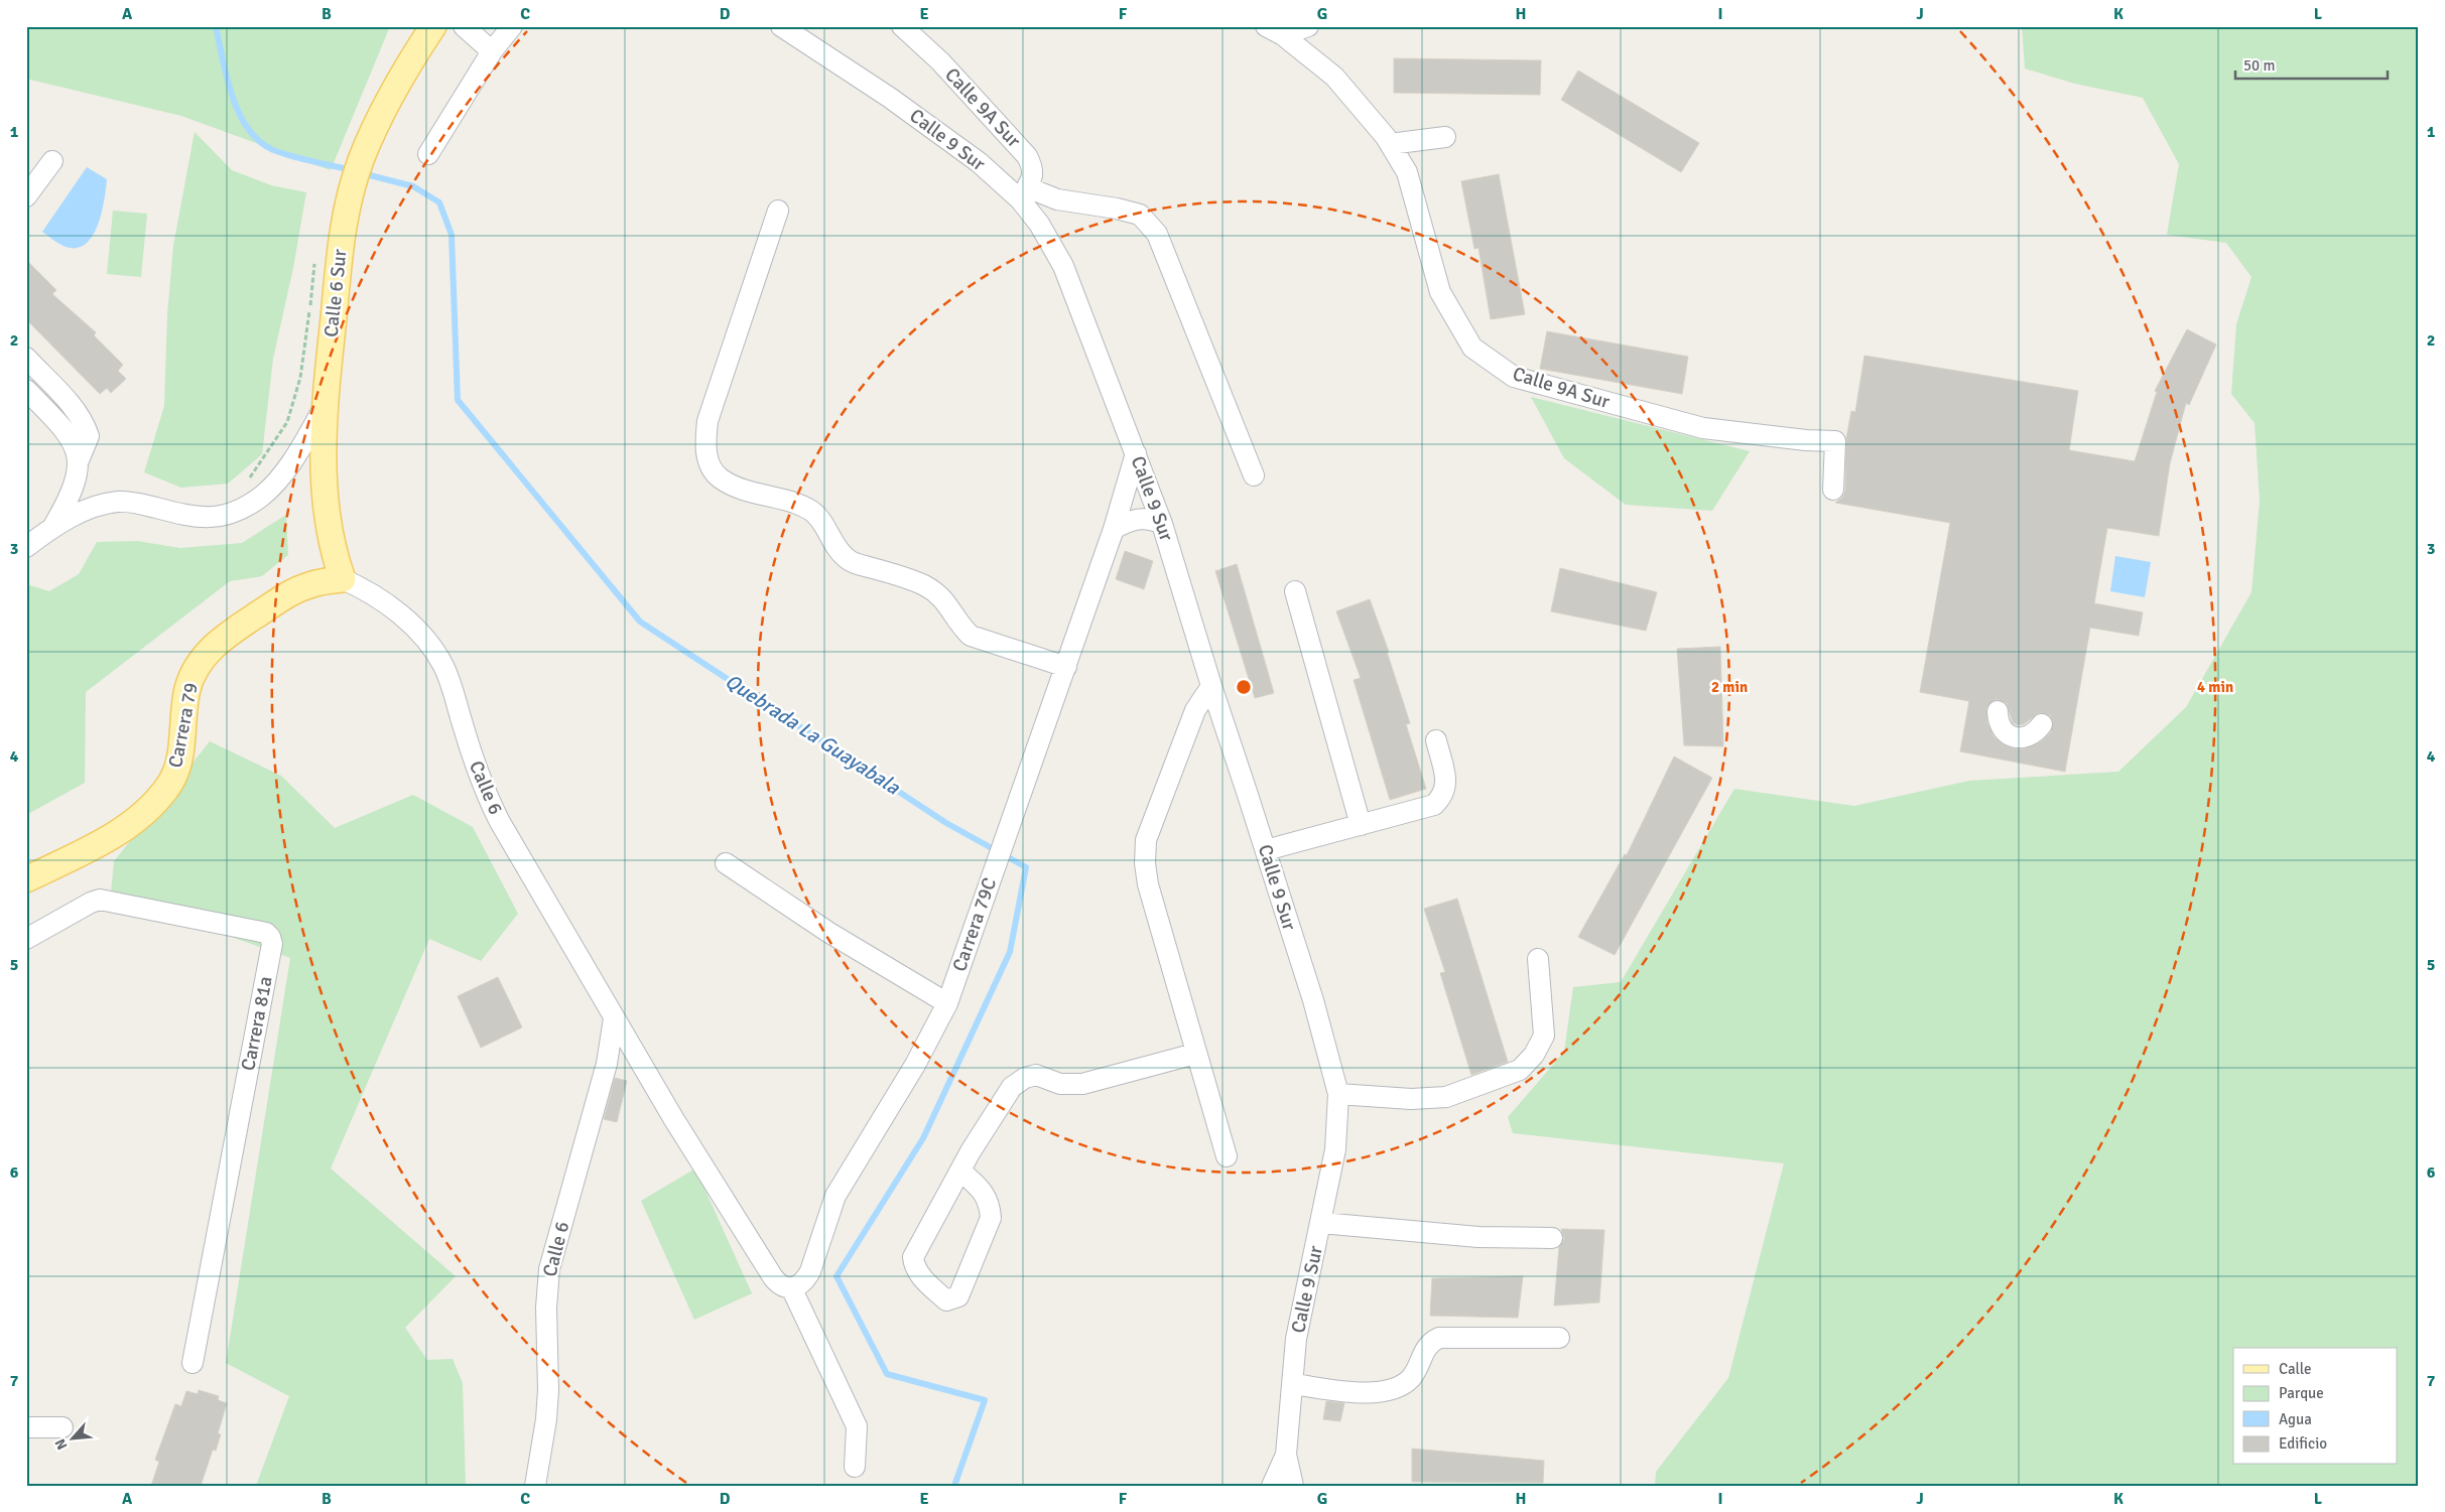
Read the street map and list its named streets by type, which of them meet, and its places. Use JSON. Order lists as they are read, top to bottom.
{
  "streets": {
    "main road": ["Calle 6 Sur", "Carrera 79"],
    "street": [
      "Calle 9A Sur",
      "Calle 9 Sur",
      "Calle 6",
      "Carrera 79C",
      "Carrera 81a"
    ]
  },
  "crossings": [
    ["Calle 9A Sur", "Calle 9 Sur"],
    ["Calle 9 Sur", "Carrera 79C"],
    ["Calle 6 Sur", "Carrera 79"],
    ["Calle 6 Sur", "Calle 6"],
    ["Carrera 79", "Calle 6"],
    ["Calle 6", "Carrera 79C"]
  ],
  "water": ["Quebrada La Guayabala"],
  "legend": [
    "Calle",
    "Parque",
    "Agua",
    "Edificio"
  ],
  "scale_bar": "50 m",
  "north": "bottom left",
  "grid": {
    "columns": [
      "A",
      "B",
      "C",
      "D",
      "E",
      "F",
      "G",
      "H",
      "I",
      "J",
      "K",
      "L"
    ],
    "rows": [
      "1",
      "2",
      "3",
      "4",
      "5",
      "6",
      "7"
    ]
  },
  "rings": ["2 min", "4 min"]
}
